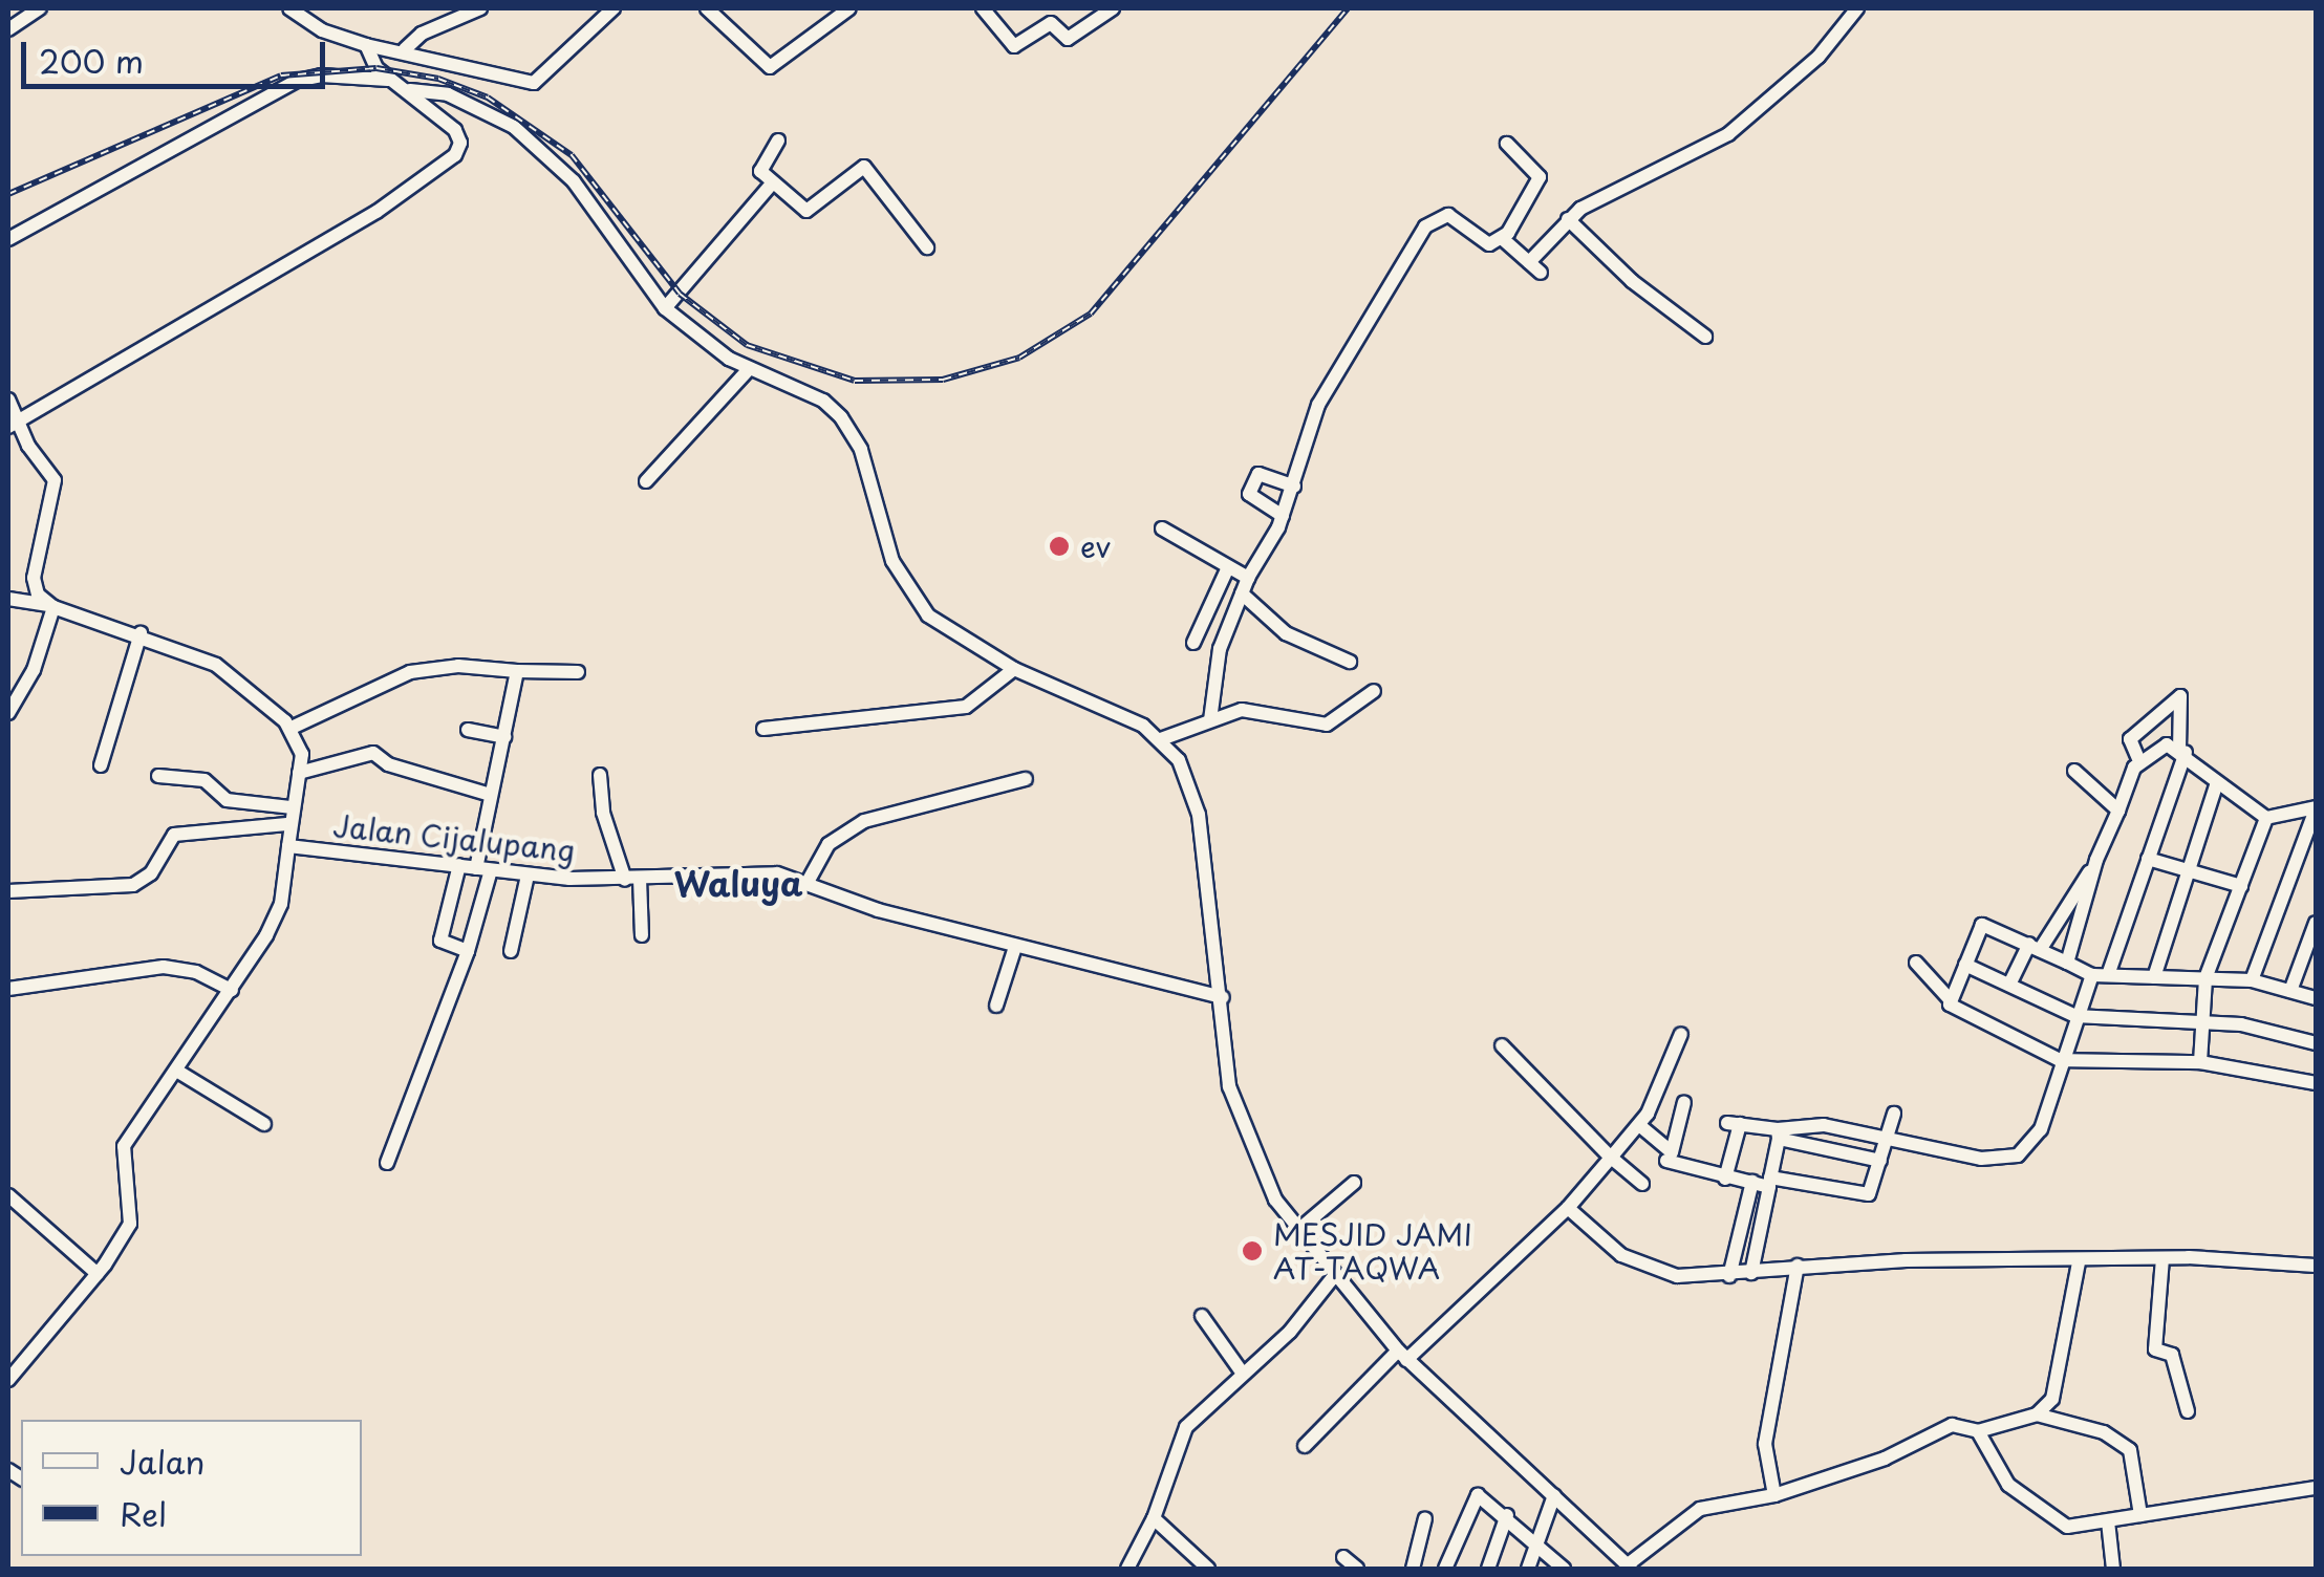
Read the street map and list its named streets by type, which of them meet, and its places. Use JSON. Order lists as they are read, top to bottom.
{
  "streets": {
    "street": ["Jalan Cijalupang"]
  },
  "districts": ["Waluya"],
  "places": ["ev", "MESJID JAMI AT-TAQWA"],
  "legend": ["Jalan", "Rel"],
  "scale_bar": "200 m"
}
